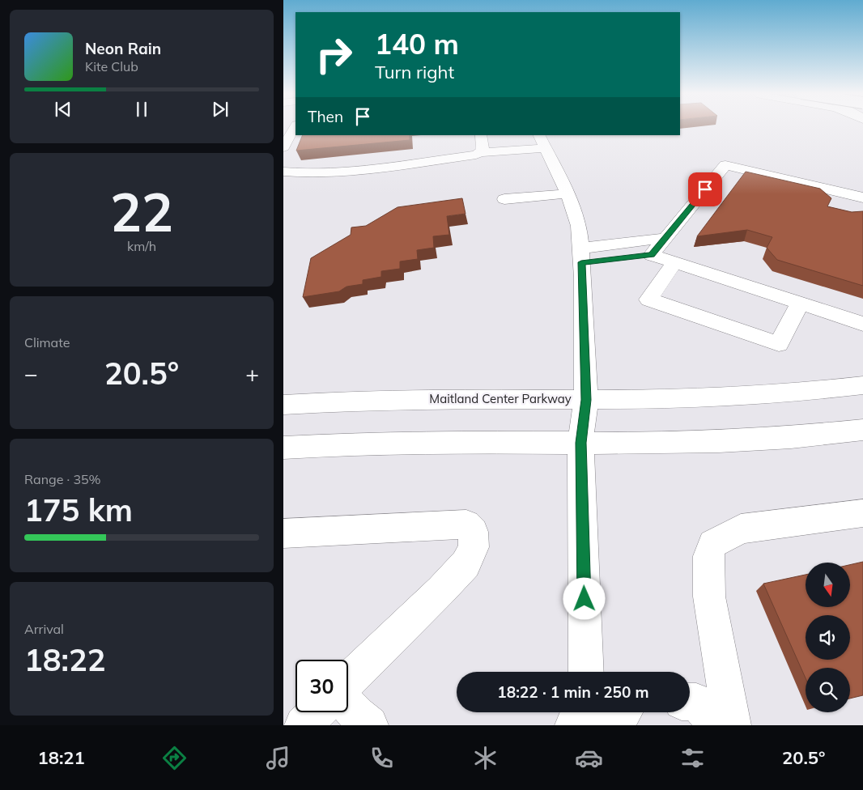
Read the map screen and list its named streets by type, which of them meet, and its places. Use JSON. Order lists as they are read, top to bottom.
{
  "streets": {
    "main road": ["Maitland Center Parkway"]
  },
  "north": "bottom",
  "page": {
    "turn": ["140 m", "Turn right"],
    "song": ["Neon Rain", "Kite Club"],
    "then": "Then",
    "tile": [
      ["22", "km/h"],
      "Climate",
      ["Range · 35%", "175 km"],
      ["Arrival", "18:22"]
    ],
    "heat": ["−", "20.5°", "+"],
    "limit": "30",
    "trip": "18:22 · 1 min · 250 m",
    "tabs": ["18:21", "20.5°"]
  }
}
